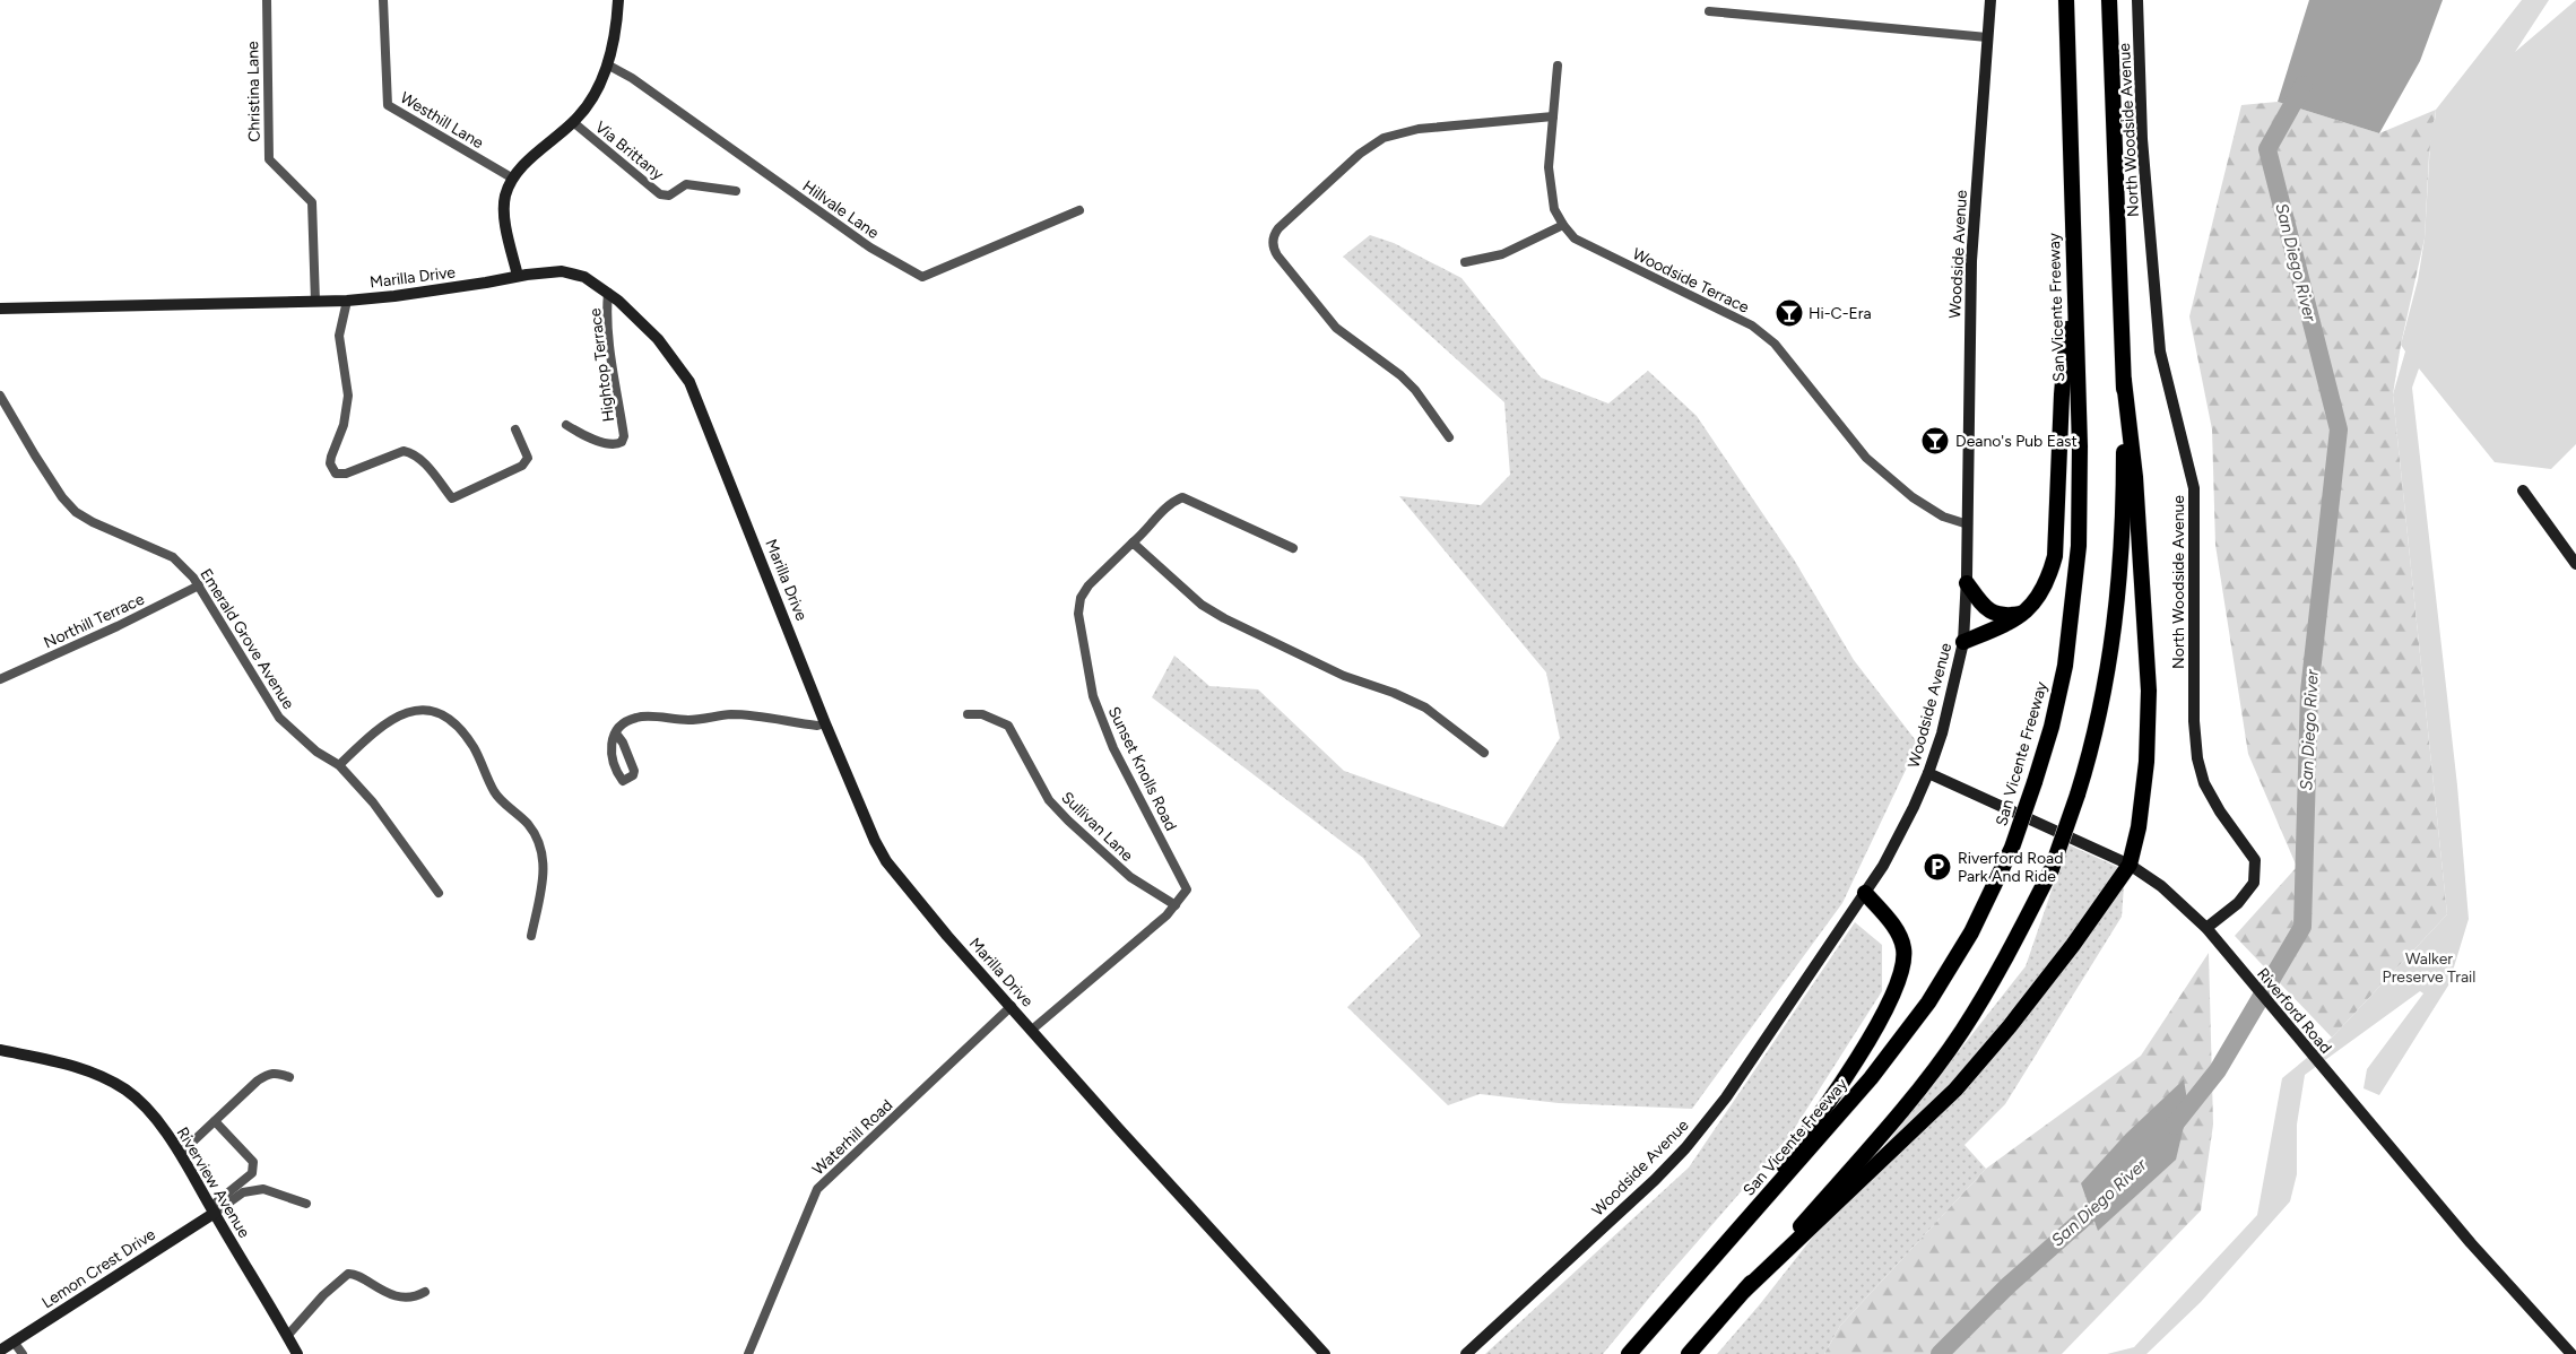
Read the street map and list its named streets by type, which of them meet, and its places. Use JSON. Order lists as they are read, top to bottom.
{
  "streets": {
    "highway": ["San Vicente Freeway"],
    "street": [
      "Christina Lane",
      "Westhill Lane",
      "North Woodside Avenue",
      "Via Brittany",
      "Hillvale Lane",
      "Woodside Avenue",
      "Marilla Drive",
      "Woodside Terrace",
      "Hightop Terrace",
      "Northill Terrace",
      "Emerald Grove Avenue",
      "Sunset Knolls Road",
      "Sullivan Lane",
      "Riverford Road",
      "Waterhill Road",
      "Riverview Avenue",
      "Lemon Crest Drive"
    ]
  },
  "crossings": [
    ["Christina Lane", "Marilla Drive"],
    ["North Woodside Avenue", "Riverford Road"],
    ["Woodside Avenue", "Woodside Terrace"],
    ["Woodside Avenue", "Riverford Road"],
    ["Marilla Drive", "Hightop Terrace"],
    ["Marilla Drive", "Waterhill Road"],
    ["Northill Terrace", "Emerald Grove Avenue"],
    ["Sunset Knolls Road", "Sullivan Lane"],
    ["Riverview Avenue", "Lemon Crest Drive"]
  ],
  "water": ["San Diego River"],
  "parks": ["Walker Preserve Trail"],
  "places": {
    "bar": ["Hi-C-Era", "Deano's Pub East"],
    "parking": ["Riverford Road Park And Ride"]
  }
}
